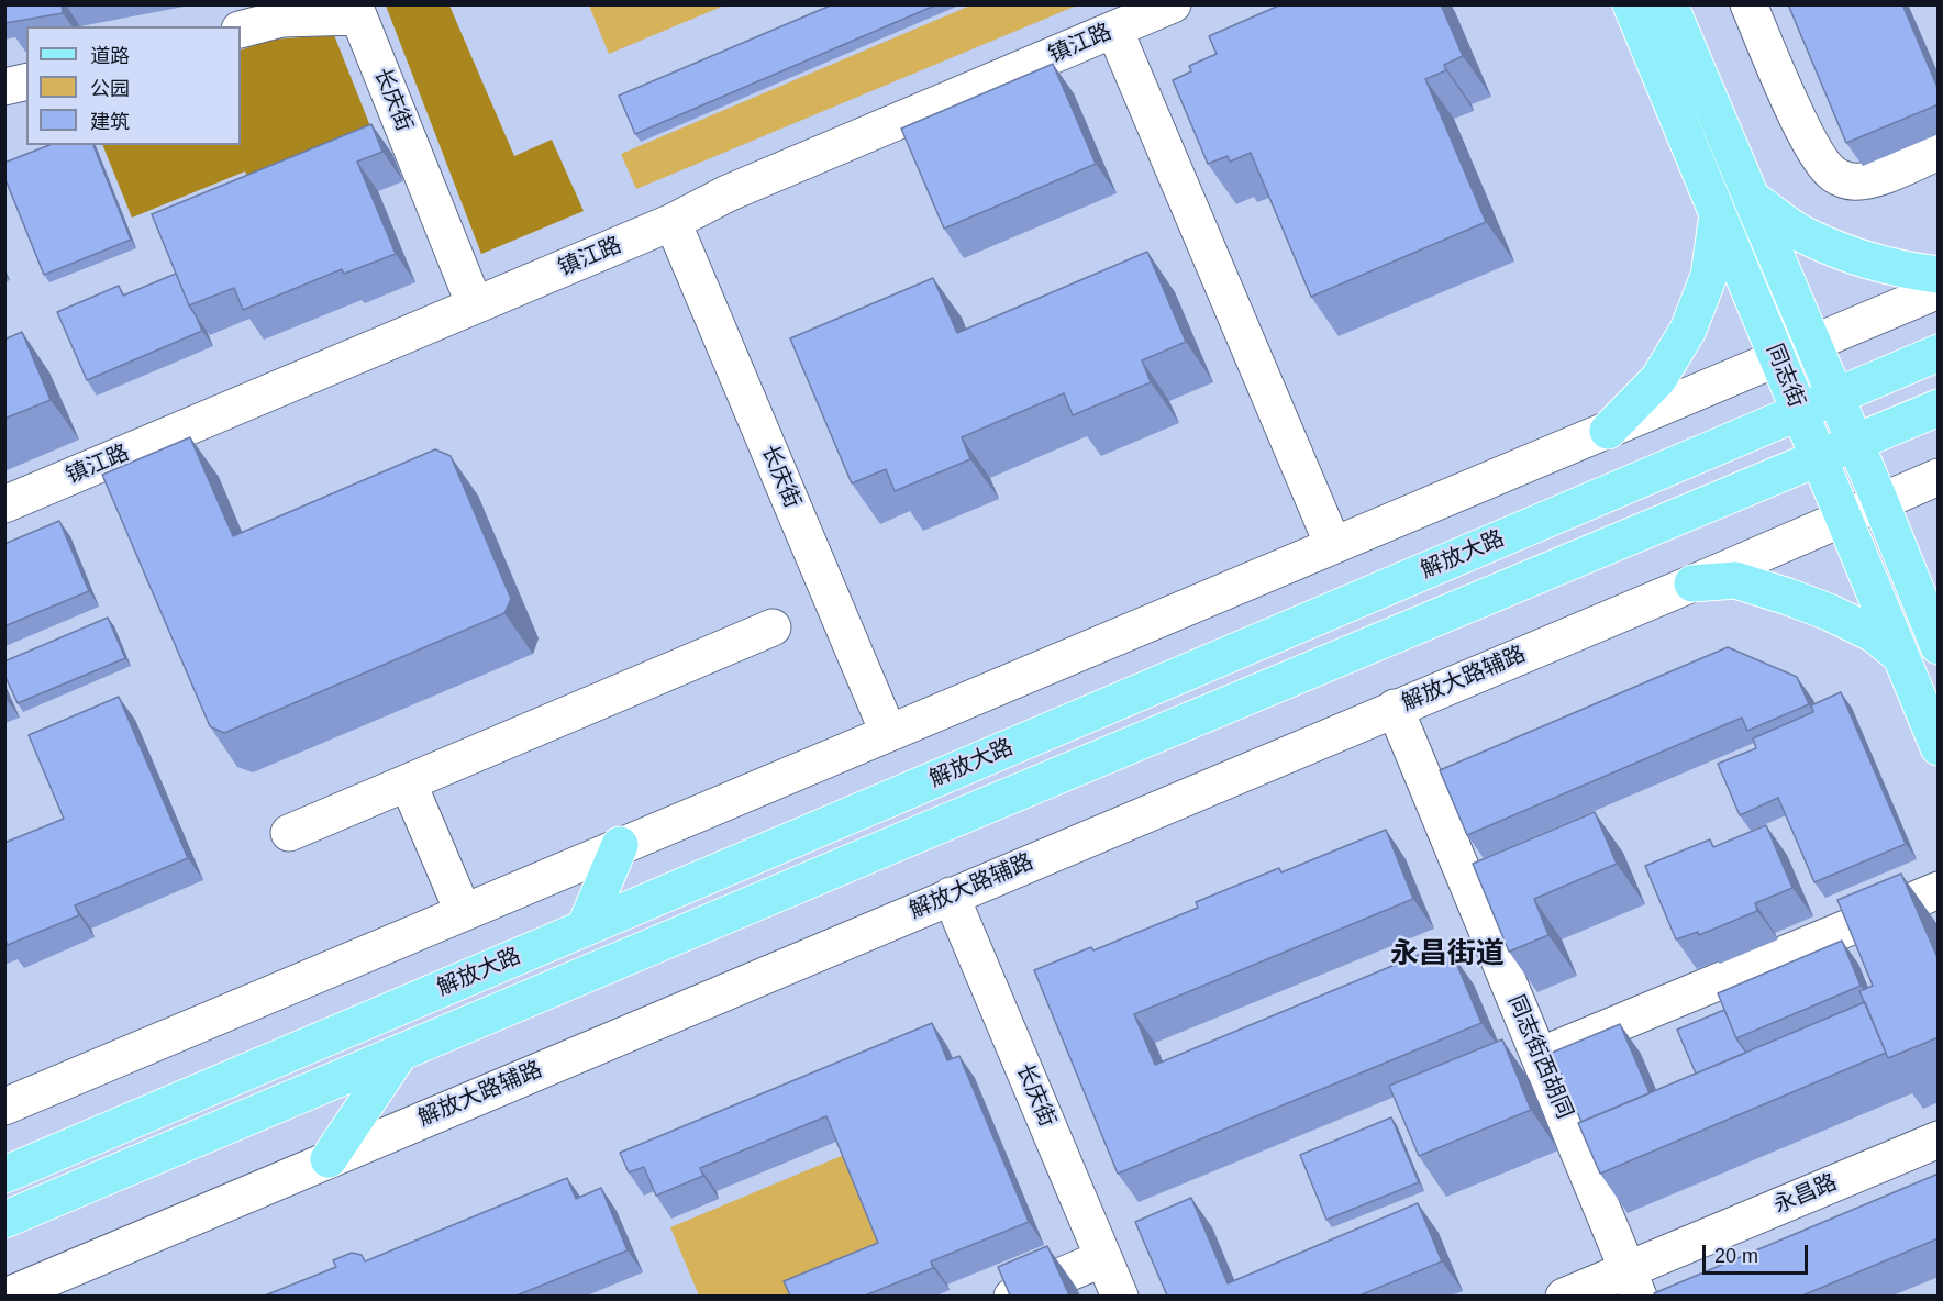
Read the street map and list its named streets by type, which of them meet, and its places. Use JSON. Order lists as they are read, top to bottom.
{
  "streets": {
    "main road": ["同志街", "解放大路"],
    "street": [
      "镇江路",
      "长庆街",
      "解放大路辅路",
      "同志街西胡同",
      "永昌路"
    ]
  },
  "crossings": [
    ["镇江路", "长庆街"],
    ["长庆街", "解放大路辅路"],
    ["同志街", "解放大路"],
    ["同志街", "解放大路辅路"],
    ["解放大路辅路", "同志街西胡同"],
    ["同志街西胡同", "永昌路"]
  ],
  "districts": ["永昌街道"],
  "legend": ["道路", "公园", "建筑"],
  "scale_bar": "20 m"
}
